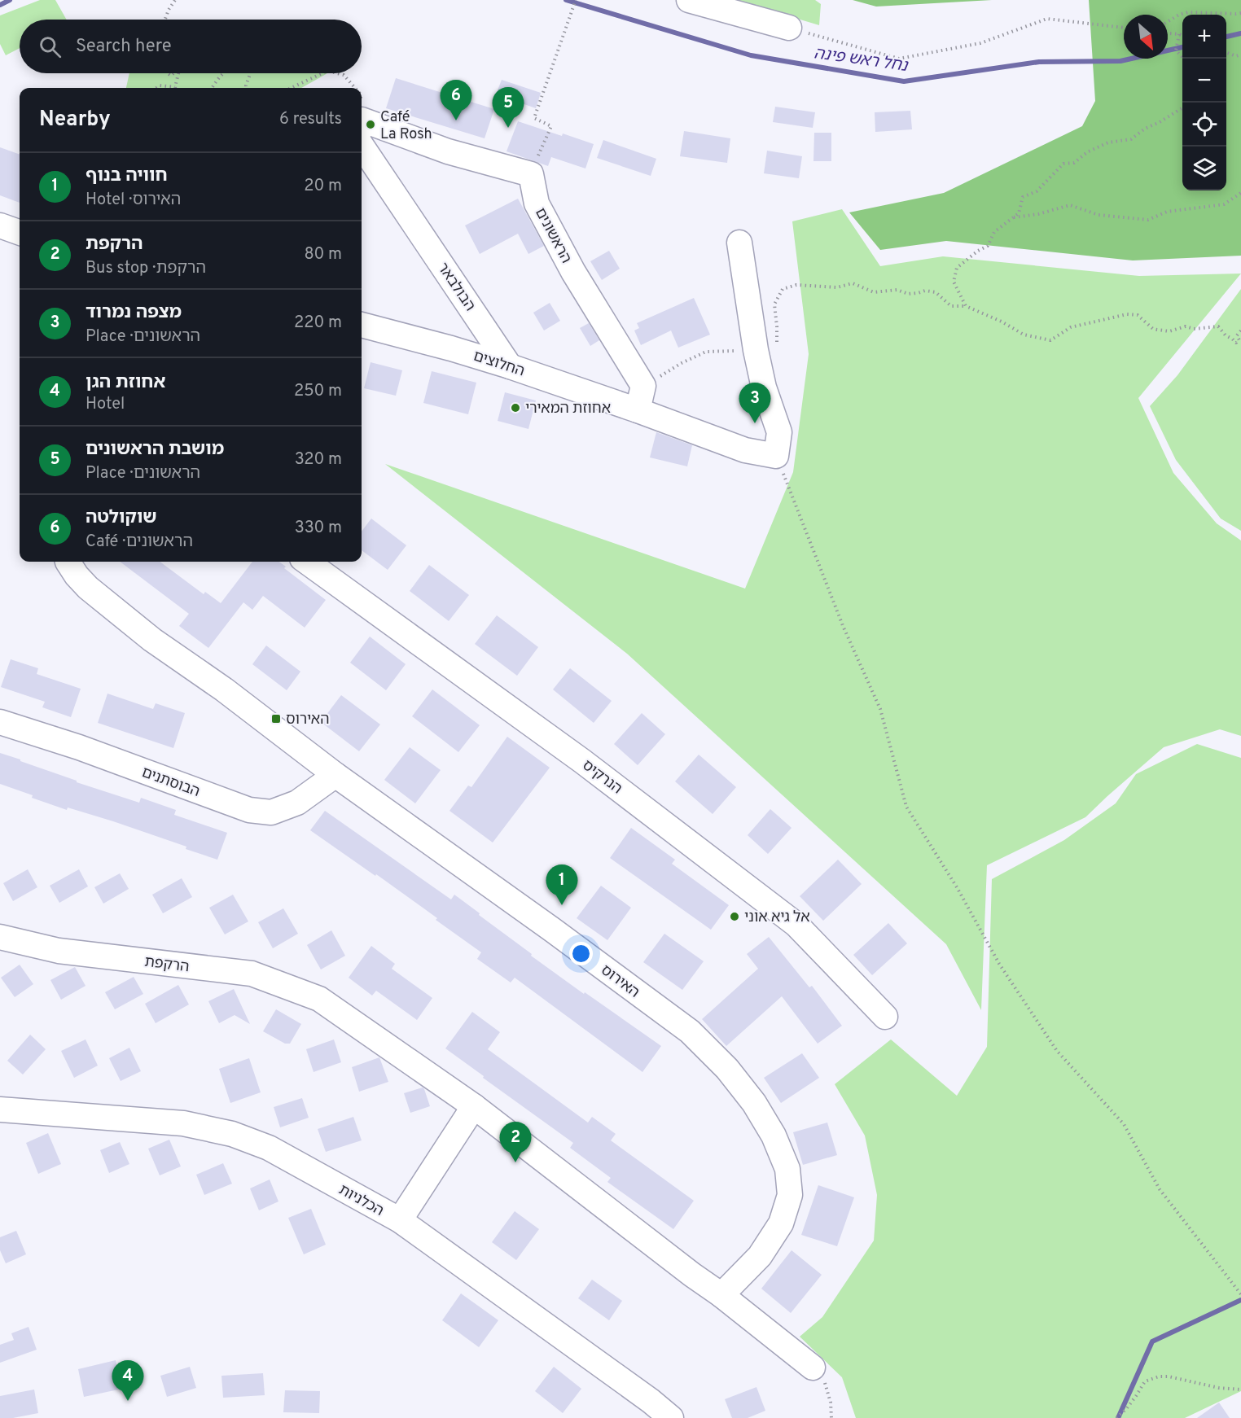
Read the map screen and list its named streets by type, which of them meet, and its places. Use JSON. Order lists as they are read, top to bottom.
{
  "streets": {
    "street": [
      "הראשונים",
      "הבולבאר",
      "החלוצים",
      "הנרקיס",
      "הבוסתנים",
      "הרקפת",
      "האירוס",
      "הכלניות"
    ]
  },
  "crossings": [
    ["הראשונים", "החלוצים"],
    ["הבולבאר", "החלוצים"],
    ["הבוסתנים", "האירוס"],
    ["הרקפת", "האירוס"]
  ],
  "water": ["נחל ראש פינה"],
  "places": {
    "other": ["Café La Rosh", "אחוזת המאירי", "אל גיא אוני"],
    "transit": ["האירוס"]
  },
  "north": "bottom right",
  "page": {
    "map_buttons": ["+", "−"],
    "search": "Search here",
    "pins": [
      "6",
      "5",
      "3",
      "1",
      "2",
      "4"
    ],
    "heading": ["Nearby", "6 results"],
    "list": [
      {
        "mark": "1",
        "name": "חוויה בנוף",
        "note": "Hotel · האירוס",
        "value": "20 m"
      },
      {
        "mark": "2",
        "name": "הרקפת",
        "note": "Bus stop · הרקפת",
        "value": "80 m"
      },
      {
        "mark": "3",
        "name": "מצפה נמרוד",
        "note": "Place · הראשונים",
        "value": "220 m"
      },
      {
        "mark": "4",
        "name": "אחוזת הגן",
        "note": "Hotel",
        "value": "250 m"
      },
      {
        "mark": "5",
        "name": "מושבת הראשונים",
        "note": "Place · הראשונים",
        "value": "320 m"
      },
      {
        "mark": "6",
        "name": "שוקולטה",
        "note": "Café · הראשונים",
        "value": "330 m"
      }
    ]
  }
}
